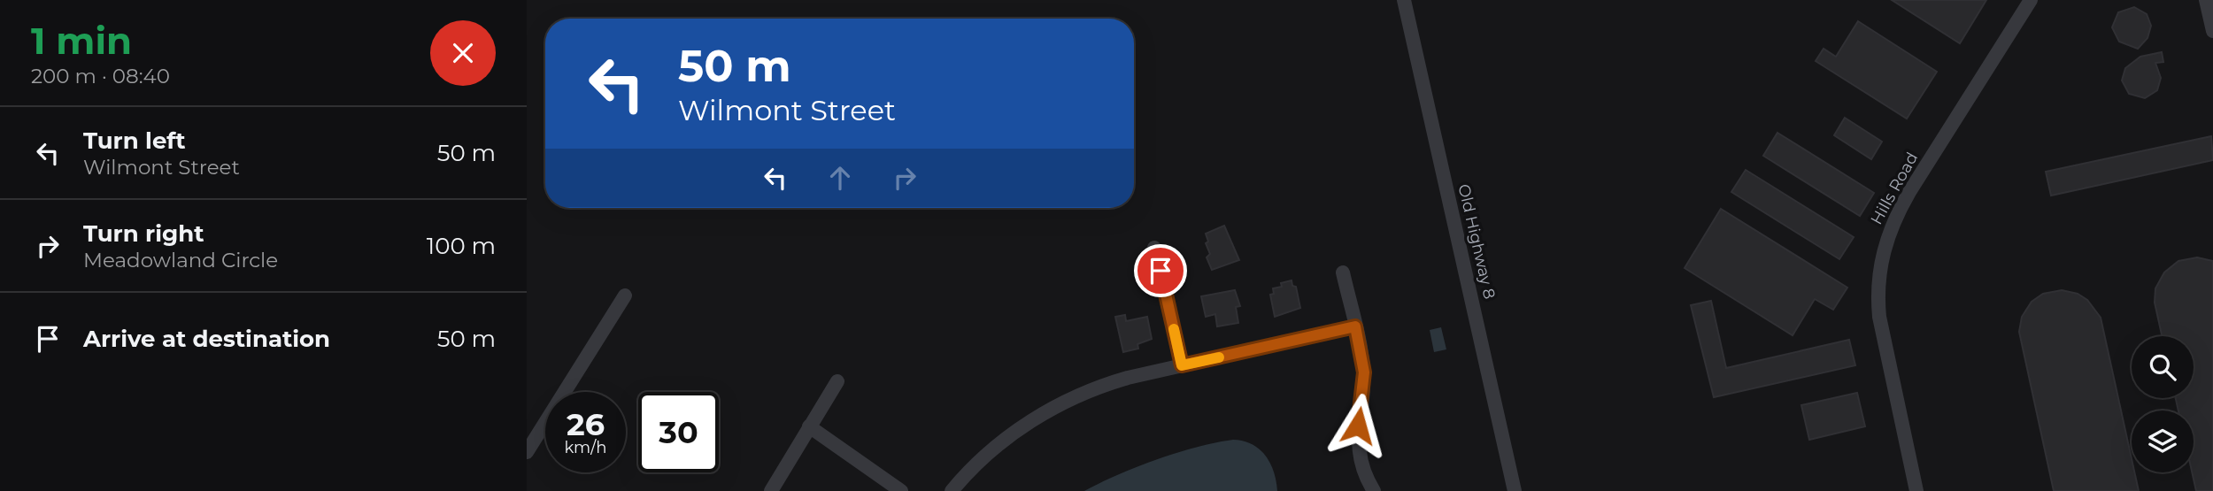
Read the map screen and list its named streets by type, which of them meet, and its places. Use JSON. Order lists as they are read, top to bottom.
{
  "streets": {
    "street": ["Hills Road", "Old Highway 8"]
  },
  "page": {
    "heading": ["1 min", "200 m · 08:40"],
    "turn": ["50 m", "Wilmont Street"],
    "list": [
      {
        "name": "Turn left",
        "note": "Wilmont Street",
        "value": "50 m"
      },
      {
        "name": "Turn right",
        "note": "Meadowland Circle",
        "value": "100 m"
      },
      {
        "name": "Arrive at destination",
        "value": "50 m"
      }
    ],
    "speed": "26 km/h",
    "limit": "30"
  }
}
